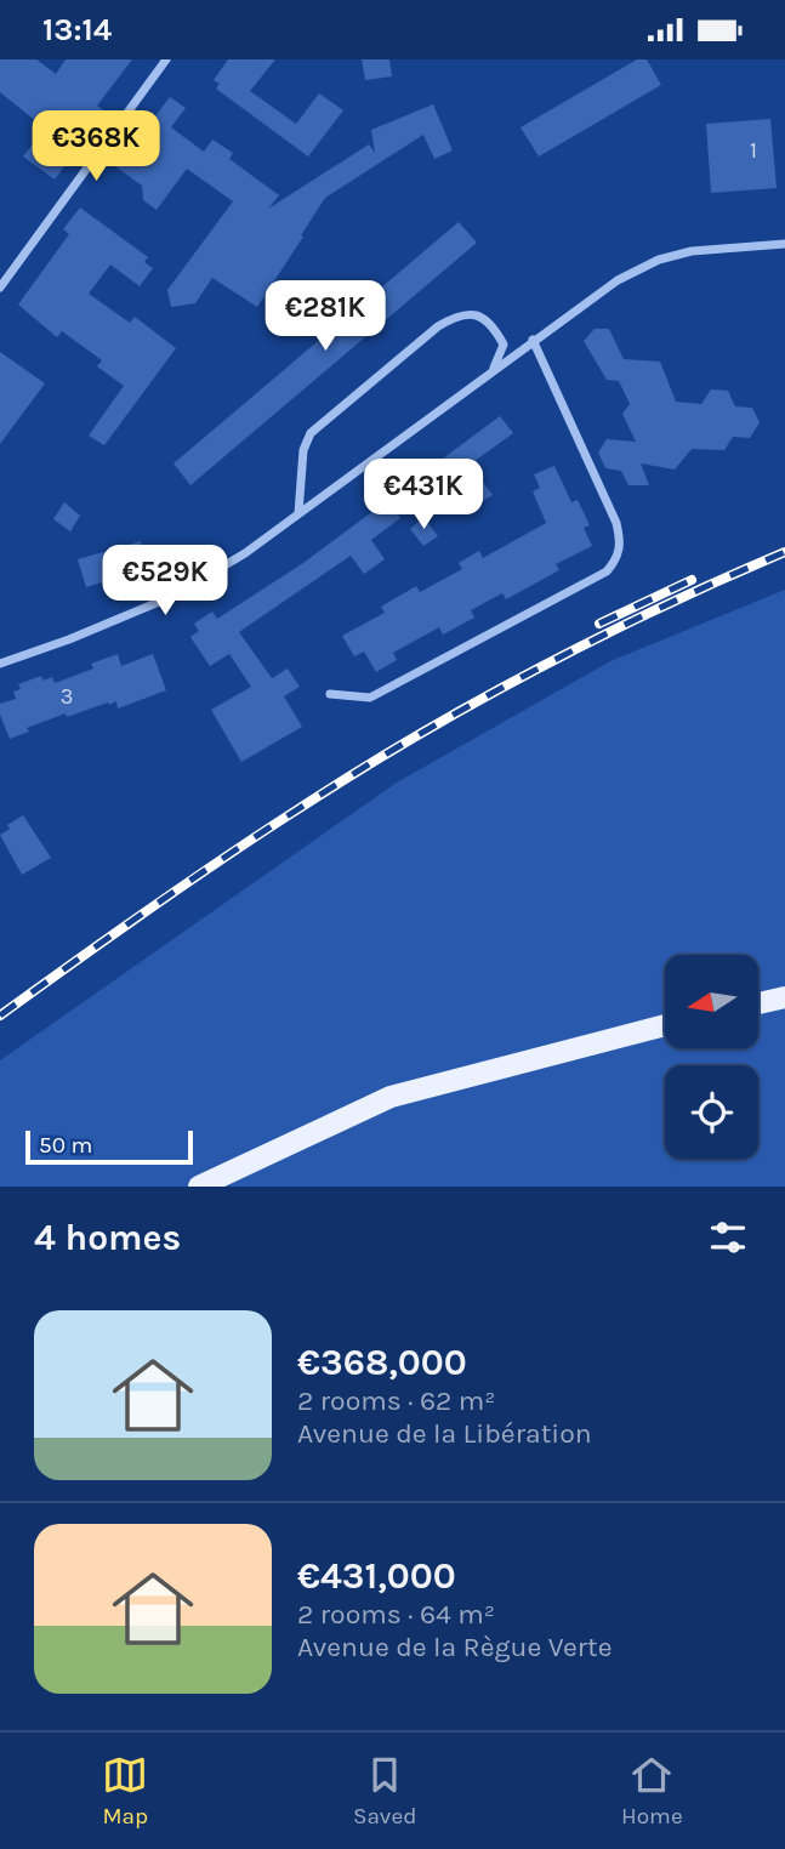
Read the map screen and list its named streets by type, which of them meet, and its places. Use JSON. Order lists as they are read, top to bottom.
{
  "house_numbers": ["1", "3"],
  "scale_bar": "50 m",
  "north": "left",
  "page": {
    "status": "13:14",
    "price": [
      "€368K",
      "€281K",
      "€431K",
      "€529K"
    ],
    "scale": "50 m",
    "heading": "4 homes",
    "list": [
      {
        "name": "€368,000",
        "note": "2 rooms · 62 m² · Avenue de la Libération"
      },
      {
        "name": "€431,000",
        "note": "2 rooms · 64 m² · Avenue de la Règue Verte"
      }
    ],
    "tabs": ["Map", "Saved", "Home"]
  }
}
